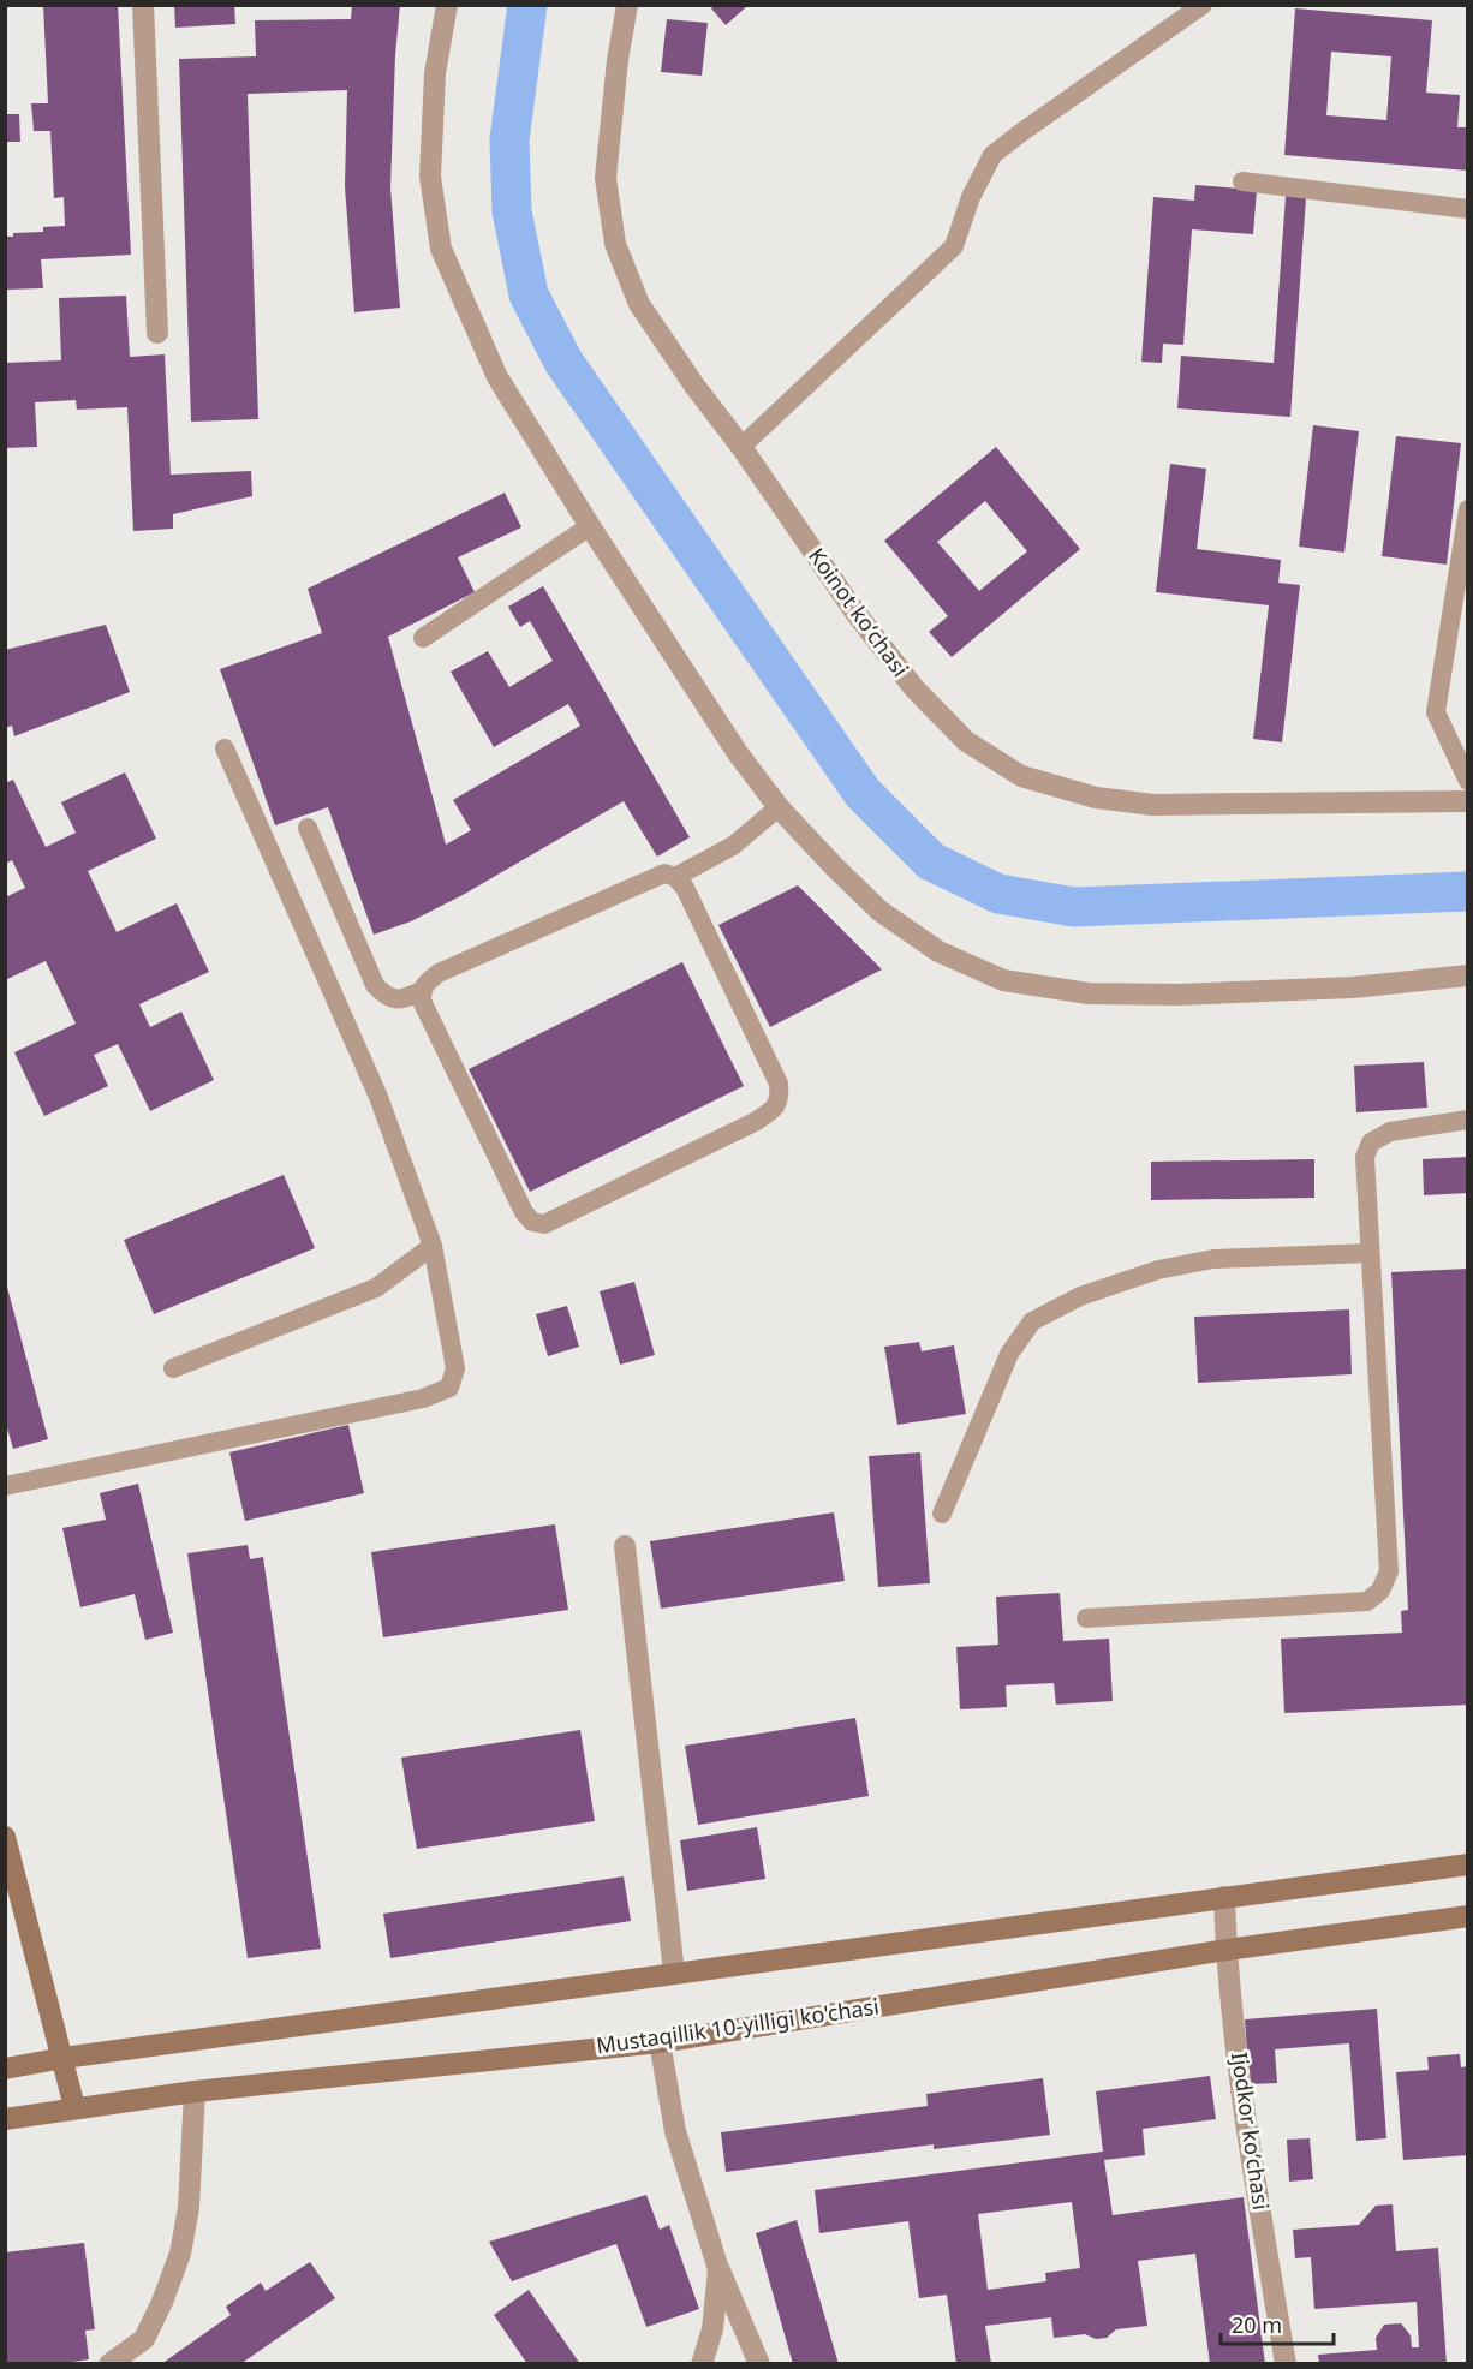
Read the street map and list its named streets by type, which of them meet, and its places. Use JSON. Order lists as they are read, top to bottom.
{
  "streets": {
    "main road": ["Mustaqillik 10-yilligi ko'chasi"],
    "street": ["Koinot koʻchasi", "Ijodkor koʻchasi"]
  },
  "crossings": [
    ["Mustaqillik 10-yilligi ko'chasi", "Ijodkor koʻchasi"]
  ],
  "scale_bar": "20 m"
}
